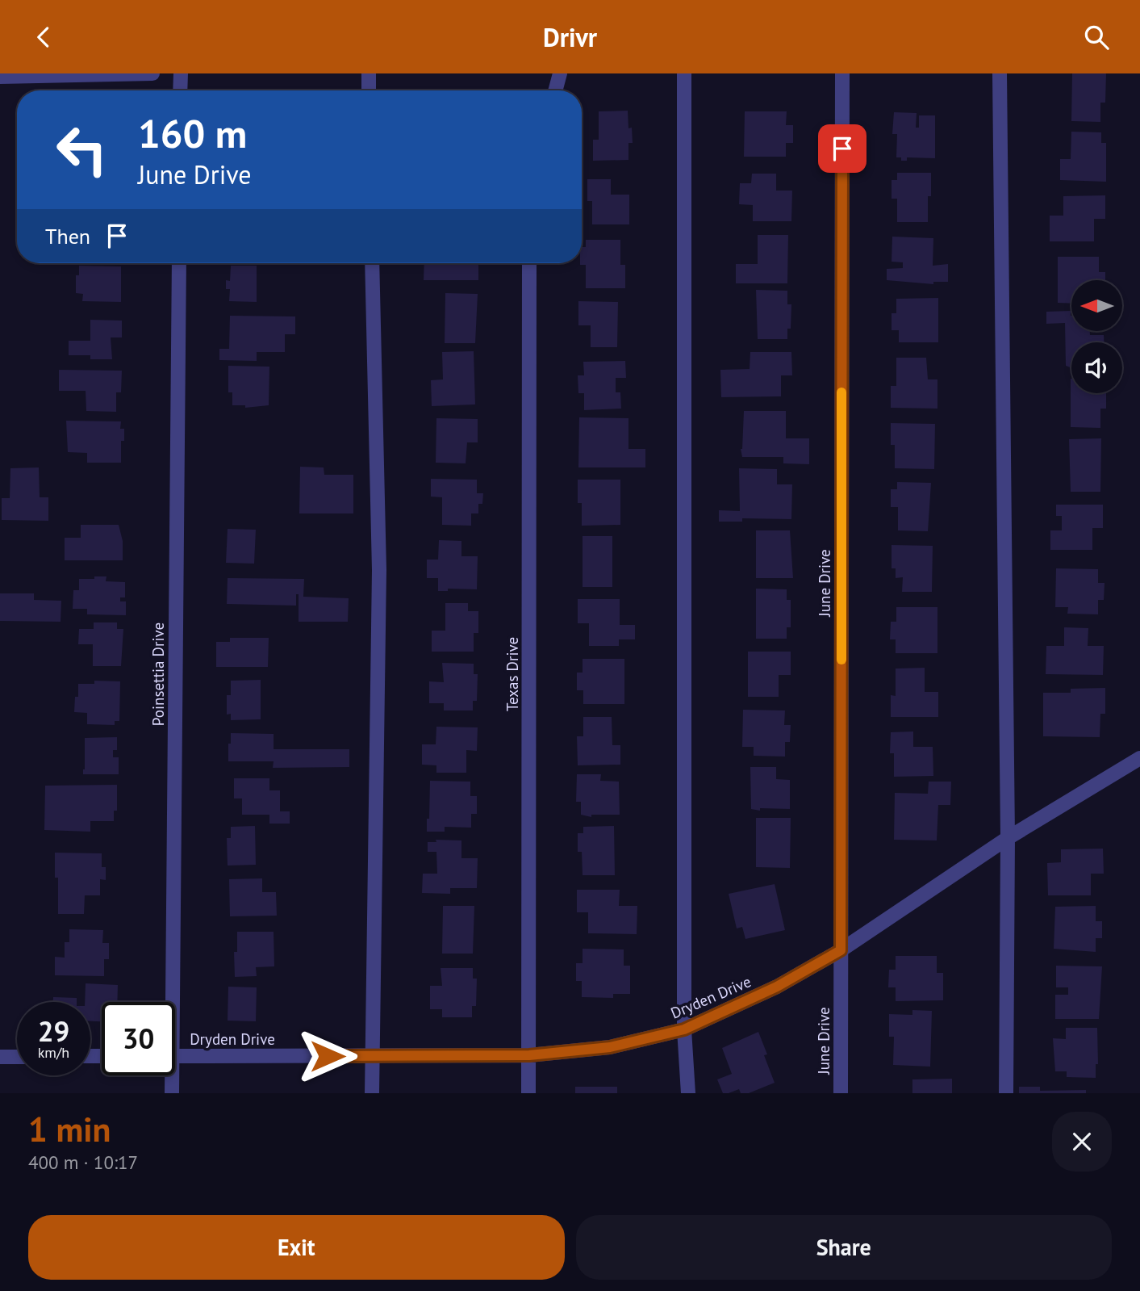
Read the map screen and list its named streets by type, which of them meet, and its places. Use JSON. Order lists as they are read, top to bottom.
{
  "streets": {
    "street": [
      "June Drive",
      "Poinsettia Drive",
      "Texas Drive",
      "Dryden Drive"
    ]
  },
  "crossings": [
    ["June Drive", "Dryden Drive"],
    ["Texas Drive", "Dryden Drive"]
  ],
  "north": "left",
  "page": {
    "header": "Drivr",
    "turn": ["160 m", "June Drive"],
    "then": "Then",
    "speed": "29 km/h",
    "limit": "30",
    "heading": ["1 min", "400 m · 10:17"],
    "buttons": ["Exit", "Share"]
  }
}
